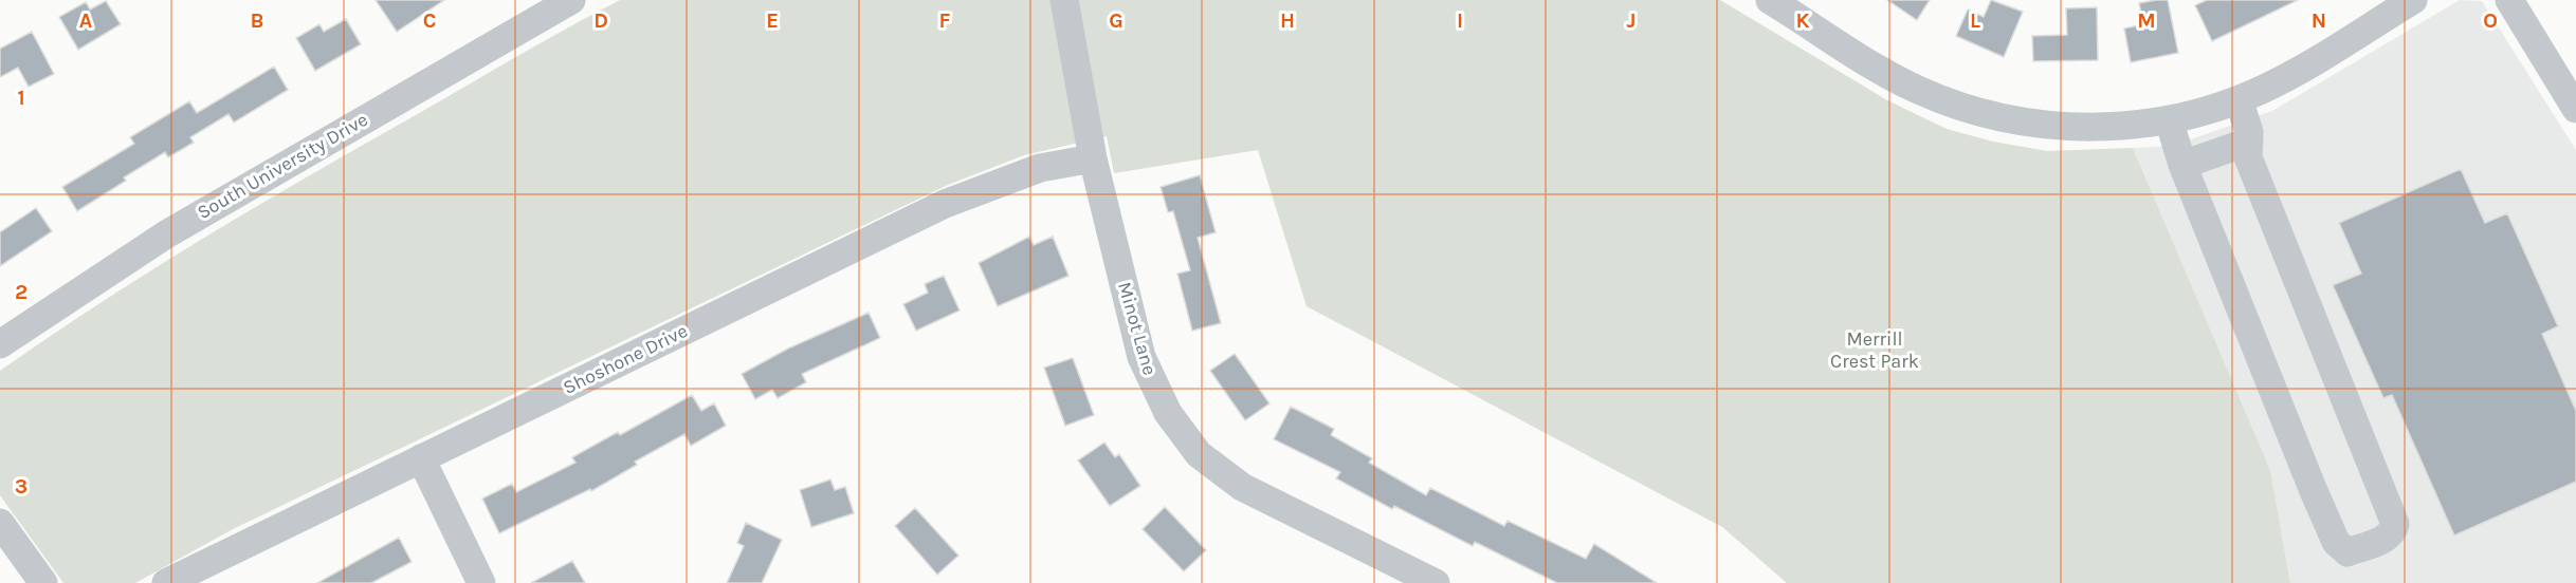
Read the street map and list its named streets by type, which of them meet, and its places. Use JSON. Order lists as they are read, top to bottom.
{
  "streets": {
    "street": ["South University Drive", "Minot Lane", "Shoshone Drive"]
  },
  "crossings": [
    ["Minot Lane", "Shoshone Drive"]
  ],
  "parks": ["Merrill Crest Park"],
  "grid": {
    "columns": [
      "A",
      "B",
      "C",
      "D",
      "E",
      "F",
      "G",
      "H",
      "I",
      "J",
      "K",
      "L",
      "M",
      "N",
      "O"
    ],
    "rows": ["1", "2", "3"]
  }
}
